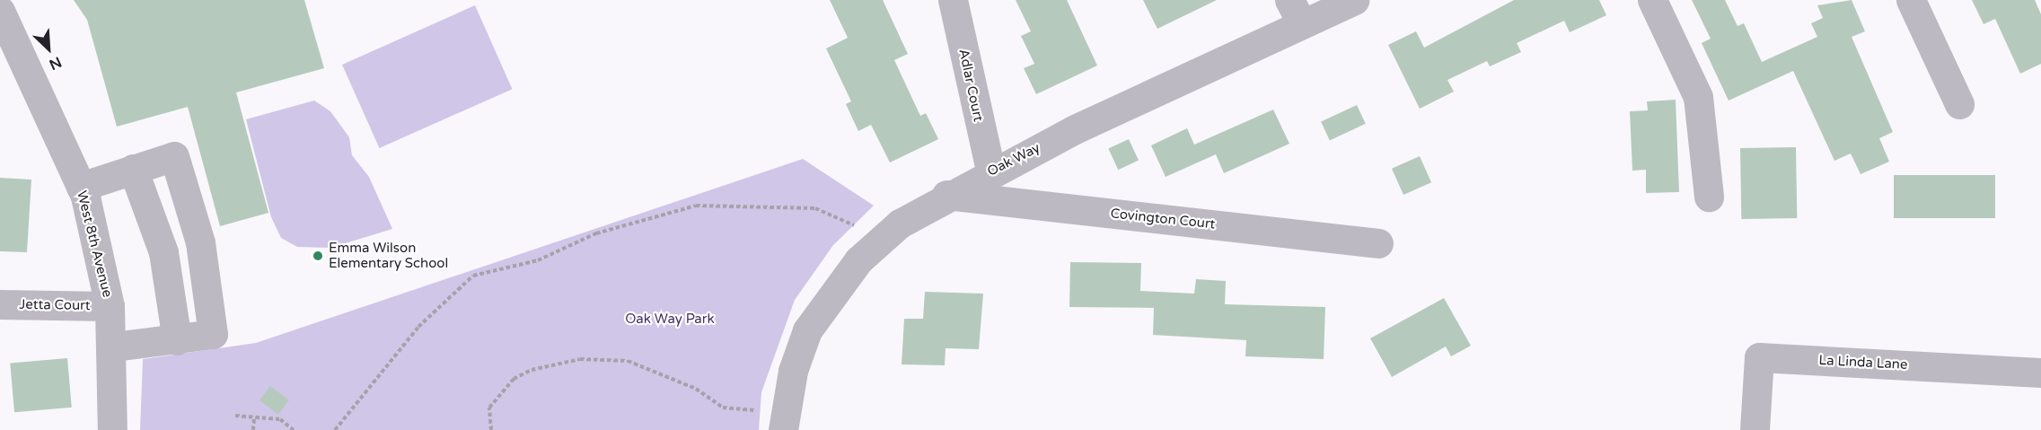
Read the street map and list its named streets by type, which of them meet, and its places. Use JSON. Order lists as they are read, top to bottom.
{
  "streets": {
    "street": [
      "Adlar Court",
      "Oak Way",
      "Covington Court",
      "West 8th Avenue",
      "Jetta Court",
      "La Linda Lane"
    ]
  },
  "crossings": [
    ["Adlar Court", "Oak Way"],
    ["Oak Way", "Covington Court"],
    ["West 8th Avenue", "Jetta Court"]
  ],
  "parks": ["Oak Way Park"],
  "places": ["Emma Wilson Elementary School"],
  "north": "bottom right"
}
